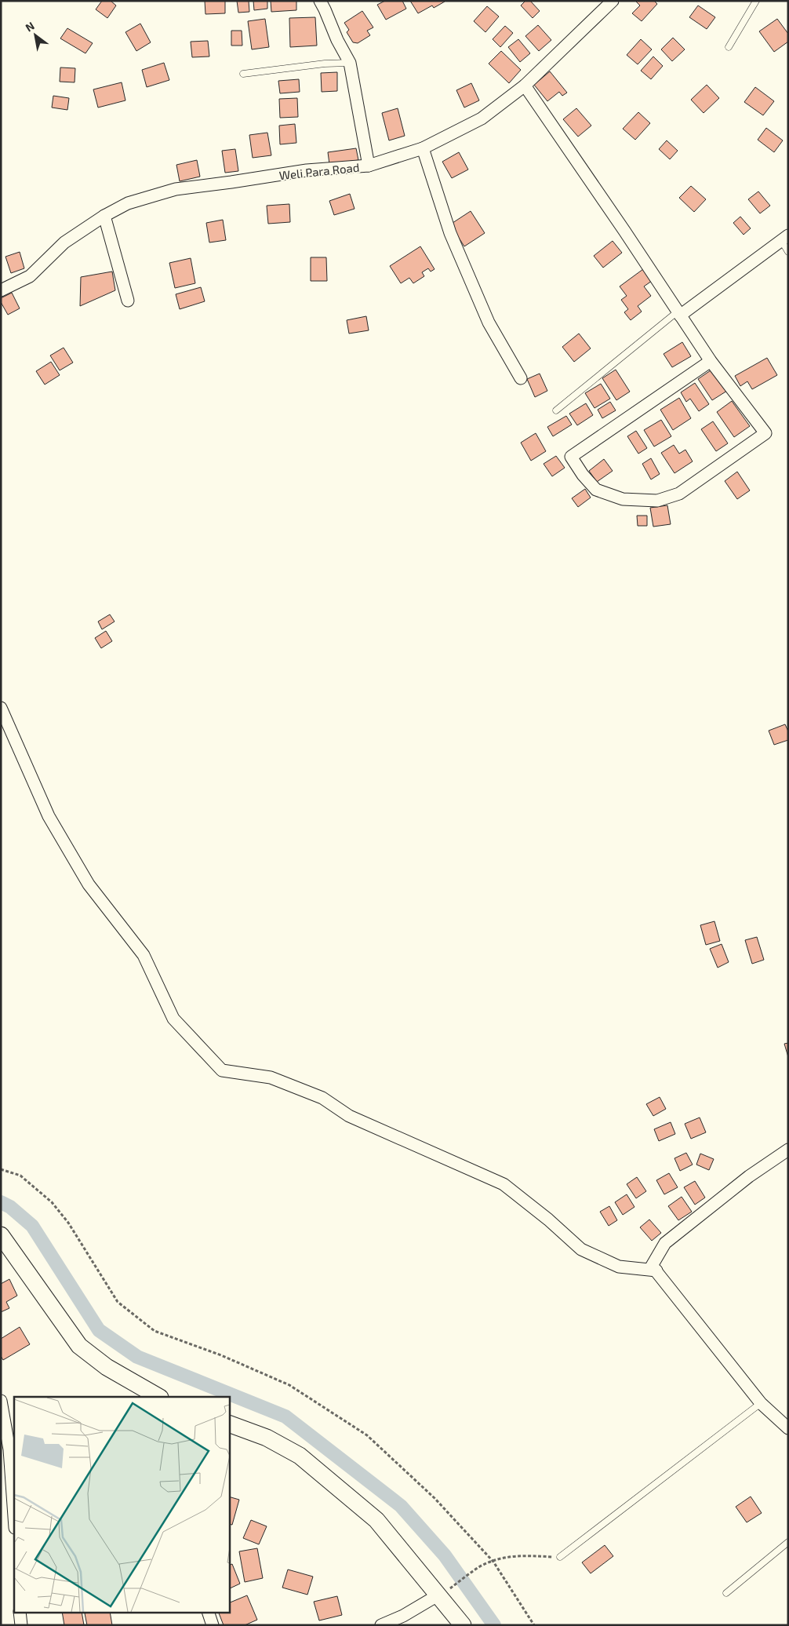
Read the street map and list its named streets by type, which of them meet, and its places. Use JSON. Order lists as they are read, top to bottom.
{
  "streets": {
    "street": ["Weli Para Road"]
  },
  "north": "top left"
}
